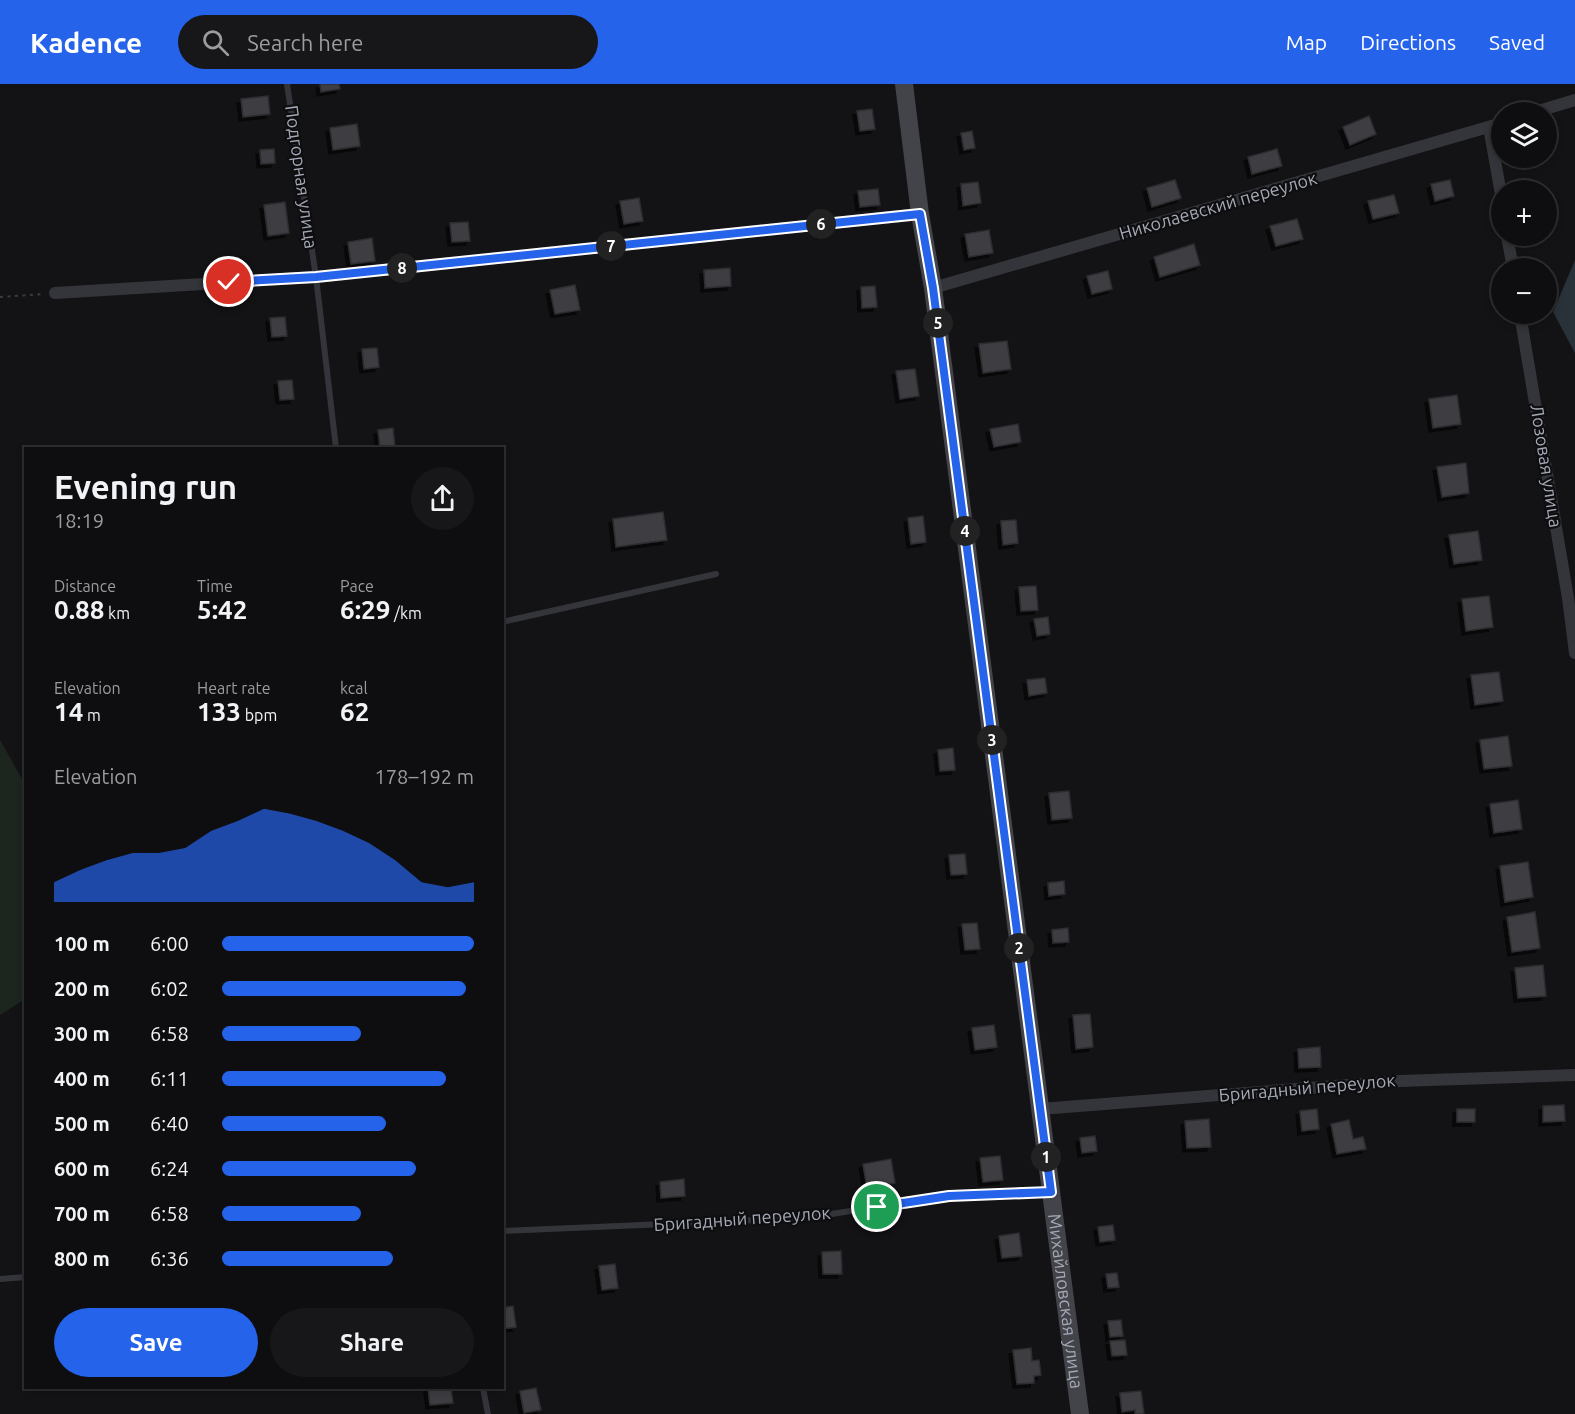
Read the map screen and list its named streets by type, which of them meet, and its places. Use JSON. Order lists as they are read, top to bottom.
{
  "streets": {
    "street": [
      "Николаевский переулок",
      "Лозовая улица",
      "Бригадный переулок",
      "Михайловская улица"
    ],
    "lane": ["Подгорная улица"]
  },
  "crossings": [
    ["Николаевский переулок", "Михайловская улица"],
    ["Бригадный переулок", "Михайловская улица"]
  ],
  "page": {
    "header": "Kadence",
    "search": "Search here",
    "nav": ["Map", "Directions", "Saved"],
    "map_buttons": ["+", "−"],
    "pins": [
      "6",
      "7",
      "8",
      "5",
      "4",
      "3",
      "2",
      "1"
    ],
    "heading": ["Evening run", "18:19"],
    "stats": [
      ["Distance", "0.88 km"],
      ["Time", "5:42"],
      ["Pace", "6:29 /km"],
      ["Elevation", "14 m"],
      ["Heart rate", "133 bpm"],
      ["kcal", "62"]
    ],
    "chart": ["Elevation", "178–192 m"],
    "list": [
      {
        "name": "100 m",
        "note": "6:00"
      },
      {
        "name": "200 m",
        "note": "6:02"
      },
      {
        "name": "300 m",
        "note": "6:58"
      },
      {
        "name": "400 m",
        "note": "6:11"
      },
      {
        "name": "500 m",
        "note": "6:40"
      },
      {
        "name": "600 m",
        "note": "6:24"
      },
      {
        "name": "700 m",
        "note": "6:58"
      },
      {
        "name": "800 m",
        "note": "6:36"
      }
    ],
    "buttons": ["Save", "Share"]
  }
}
